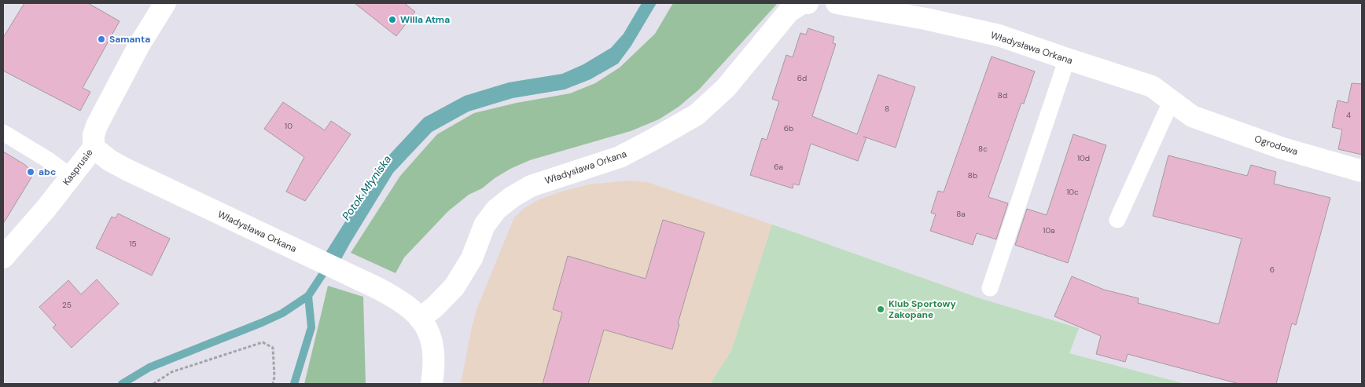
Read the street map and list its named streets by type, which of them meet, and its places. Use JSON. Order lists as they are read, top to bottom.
{
  "streets": {
    "street": ["Władysława Orkana", "Ogrodowa", "Kasprusie"]
  },
  "crossings": [
    ["Władysława Orkana", "Ogrodowa"],
    ["Władysława Orkana", "Kasprusie"]
  ],
  "water": ["Potok Młyniska"],
  "places": [
    "Willa Atma",
    "Samanta",
    "abc",
    "Klub Sportowy Zakopane"
  ],
  "house_numbers": [
    "6d",
    "8d",
    "8",
    "4",
    "10",
    "6b",
    "8c",
    "10d",
    "6a",
    "8b",
    "10c",
    "8a",
    "10a",
    "15",
    "6",
    "25"
  ]
}
